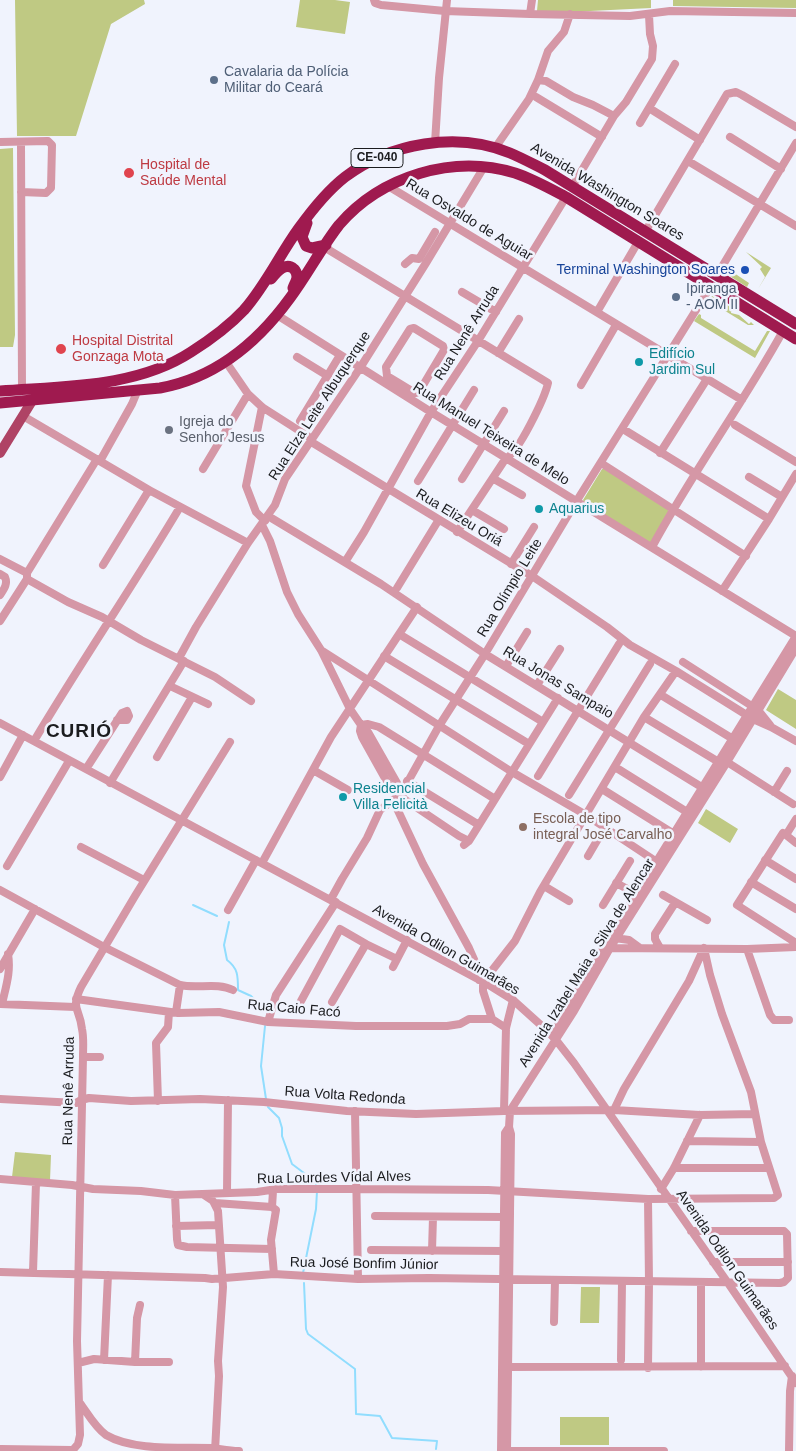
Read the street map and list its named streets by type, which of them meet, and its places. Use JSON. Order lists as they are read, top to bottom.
{
  "streets": {
    "highway": ["CE-040", "Avenida Washington Soares"],
    "street": [
      "Rua Osvaldo de Aguiar",
      "Rua Nenê Arruda",
      "Rua Elza Leite Albuquerque",
      "Rua Manuel Teixeira de Melo",
      "Rua Elizeu Oriá",
      "Rua Olímpio Leite",
      "Rua Jonas Sampaio",
      "Avenida Odilon Guimarães",
      "Avenida Izabel Maia e Silva de Alencar",
      "Rua Caio Facó",
      "Rua Volta Redonda",
      "Rua Lourdes Vídal Alves",
      "Rua José Bonfim Júnior"
    ]
  },
  "crossings": [
    ["Avenida Washington Soares", "Rua Osvaldo de Aguiar"],
    ["Avenida Washington Soares", "Rua Nenê Arruda"],
    ["Avenida Washington Soares", "Rua Elza Leite Albuquerque"],
    ["Avenida Washington Soares", "Rua Manuel Teixeira de Melo"],
    ["Avenida Washington Soares", "Rua Elizeu Oriá"],
    ["Avenida Washington Soares", "Rua Olímpio Leite"],
    ["Rua Osvaldo de Aguiar", "Rua Nenê Arruda"],
    ["Rua Osvaldo de Aguiar", "Rua Elza Leite Albuquerque"],
    ["Rua Osvaldo de Aguiar", "Rua Olímpio Leite"],
    ["Rua Nenê Arruda", "Rua Manuel Teixeira de Melo"],
    ["Rua Nenê Arruda", "Rua Elizeu Oriá"],
    ["Rua Nenê Arruda", "Rua Jonas Sampaio"],
    ["Rua Nenê Arruda", "Rua Caio Facó"],
    ["Rua Nenê Arruda", "Rua Volta Redonda"],
    ["Rua Nenê Arruda", "Rua Lourdes Vídal Alves"],
    ["Rua Nenê Arruda", "Rua José Bonfim Júnior"],
    ["Rua Elza Leite Albuquerque", "Rua Manuel Teixeira de Melo"],
    ["Rua Elza Leite Albuquerque", "Rua Elizeu Oriá"],
    ["Rua Elza Leite Albuquerque", "Rua Jonas Sampaio"],
    ["Rua Elza Leite Albuquerque", "Avenida Odilon Guimarães"],
    ["Rua Manuel Teixeira de Melo", "Rua Olímpio Leite"],
    ["Rua Manuel Teixeira de Melo", "Avenida Izabel Maia e Silva de Alencar"],
    ["Rua Elizeu Oriá", "Rua Olímpio Leite"],
    ["Rua Elizeu Oriá", "Avenida Izabel Maia e Silva de Alencar"],
    ["Rua Olímpio Leite", "Rua Jonas Sampaio"],
    ["Rua Olímpio Leite", "Avenida Odilon Guimarães"],
    ["Rua Olímpio Leite", "Rua Caio Facó"],
    ["Rua Jonas Sampaio", "Avenida Izabel Maia e Silva de Alencar"],
    ["Avenida Odilon Guimarães", "Avenida Izabel Maia e Silva de Alencar"],
    ["Avenida Odilon Guimarães", "Rua Volta Redonda"],
    ["Avenida Odilon Guimarães", "Rua Lourdes Vídal Alves"],
    ["Avenida Odilon Guimarães", "Rua José Bonfim Júnior"],
    ["Avenida Izabel Maia e Silva de Alencar", "Rua Volta Redonda"]
  ],
  "districts": ["CURIÓ"],
  "places": [
    "Cavalaria da Polícia Militar do Ceará",
    "Hospital de Saúde Mental",
    "Terminal Washington Soares",
    "Ipiranga - AOM II",
    "Hospital Distrital Gonzaga Mota",
    "Edifício Jardim Sul",
    "Igreja do Senhor Jesus",
    "Aquarius",
    "Residencial Villa Felicità",
    "Escola de tipo integral José Carvalho"
  ]
}
